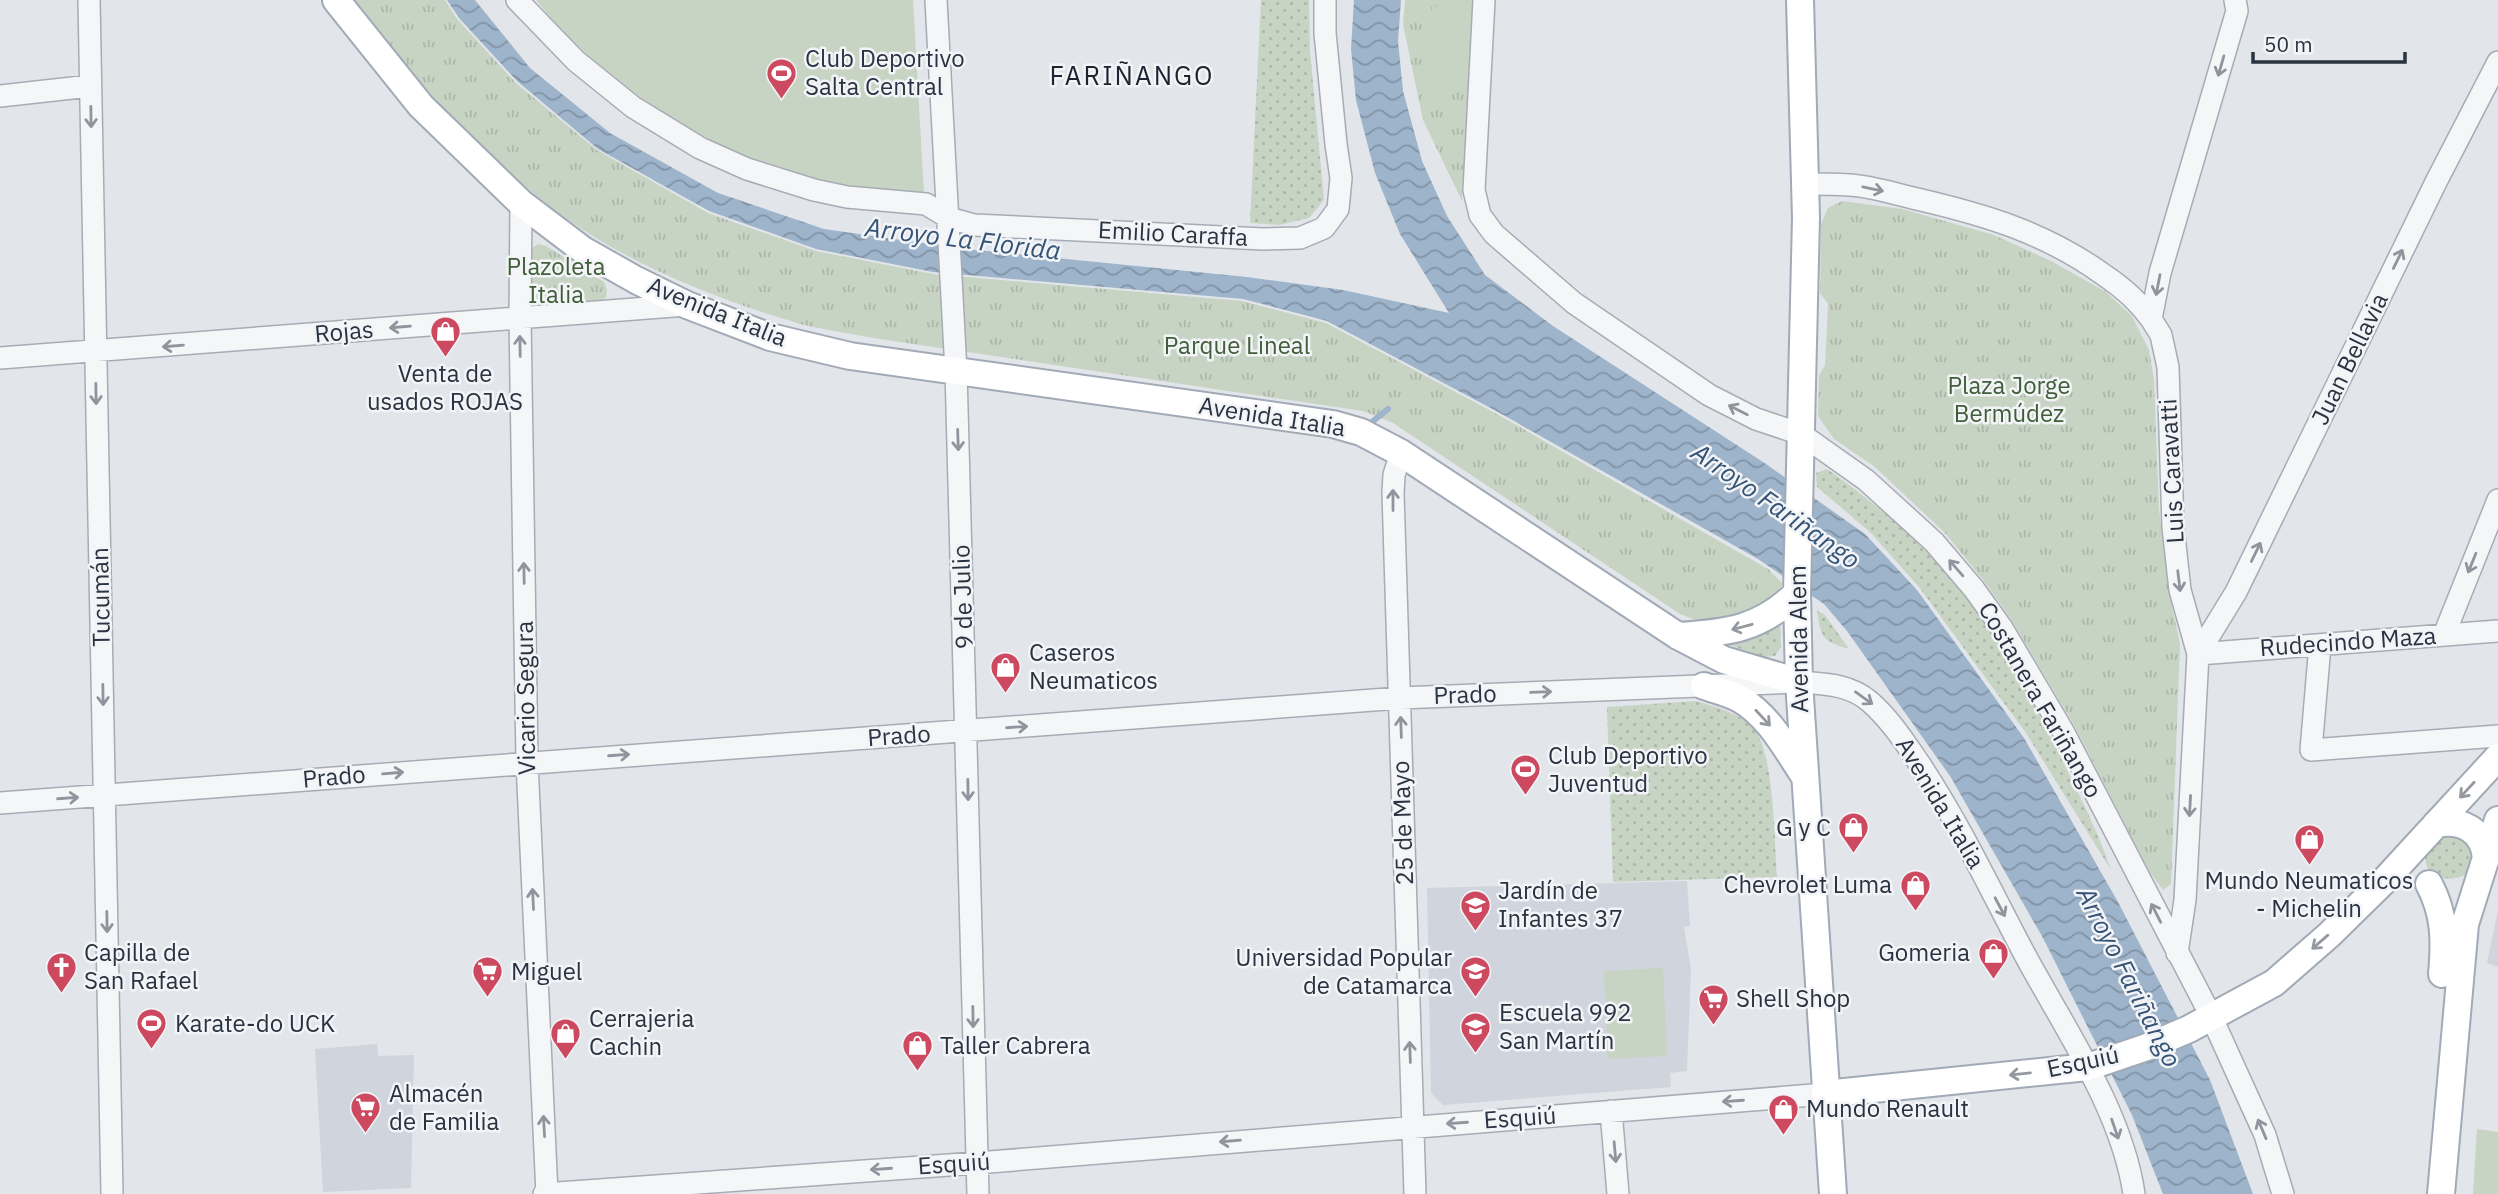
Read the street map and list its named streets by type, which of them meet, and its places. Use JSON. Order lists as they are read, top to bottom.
{
  "streets": {
    "main road": ["Avenida Italia", "Avenida Alem", "Esquiú"],
    "street": [
      "Emilio Caraffa",
      "Rojas",
      "Juan Bellavia",
      "Luis Caravatti",
      "Tucumán",
      "9 de Julio",
      "Rudecindo Maza",
      "Prado",
      "Vicario Segura",
      "Costanera Fariñango",
      "25 de Mayo"
    ]
  },
  "crossings": [
    ["Emilio Caraffa", "9 de Julio"],
    ["Avenida Italia", "Rojas"],
    ["Avenida Italia", "9 de Julio"],
    ["Avenida Italia", "Avenida Alem"],
    ["Avenida Italia", "Prado"],
    ["Avenida Italia", "Vicario Segura"],
    ["Avenida Italia", "25 de Mayo"],
    ["Avenida Italia", "Esquiú"],
    ["Rojas", "Tucumán"],
    ["Rojas", "Vicario Segura"],
    ["Juan Bellavia", "Luis Caravatti"],
    ["Juan Bellavia", "Rudecindo Maza"],
    ["Luis Caravatti", "Rudecindo Maza"],
    ["Luis Caravatti", "Costanera Fariñango"],
    ["Tucumán", "Prado"],
    ["9 de Julio", "Prado"],
    ["9 de Julio", "Esquiú"],
    ["Avenida Alem", "Prado"],
    ["Avenida Alem", "Costanera Fariñango"],
    ["Avenida Alem", "Esquiú"],
    ["Prado", "Vicario Segura"],
    ["Prado", "25 de Mayo"],
    ["Vicario Segura", "Esquiú"],
    ["Costanera Fariñango", "Esquiú"],
    ["25 de Mayo", "Esquiú"]
  ],
  "one_way": [
    "Rojas",
    "Juan Bellavia",
    "Luis Caravatti",
    "Tucumán",
    "9 de Julio",
    "Prado",
    "Vicario Segura",
    "Costanera Fariñango",
    "25 de Mayo",
    "Esquiú"
  ],
  "districts": ["FARIÑANGO"],
  "water": ["Arroyo La Florida", "Arroyo Fariñango"],
  "parks": ["Plazoleta Italia", "Parque Lineal", "Plaza Jorge Bermúdez"],
  "places": {
    "sports": ["Club Deportivo Salta Central", "Club Deportivo Juventud", "Karate-do UCK"],
    "shop": [
      "Venta de usados ROJAS",
      "Caseros Neumaticos",
      "G y C",
      "Mundo Neumaticos - Michelin",
      "Chevrolet Luma",
      "Gomeria",
      "Cerrajeria Cachin",
      "Taller Cabrera",
      "Mundo Renault"
    ],
    "school or university": ["Jardín de Infantes 37", "Universidad Popular de Catamarca", "Escuela 992 San Martín"],
    "church": ["Capilla de San Rafael"],
    "supermarket": ["Miguel", "Shell Shop", "Almacén de Familia"]
  },
  "scale_bar": "50 m"
}
